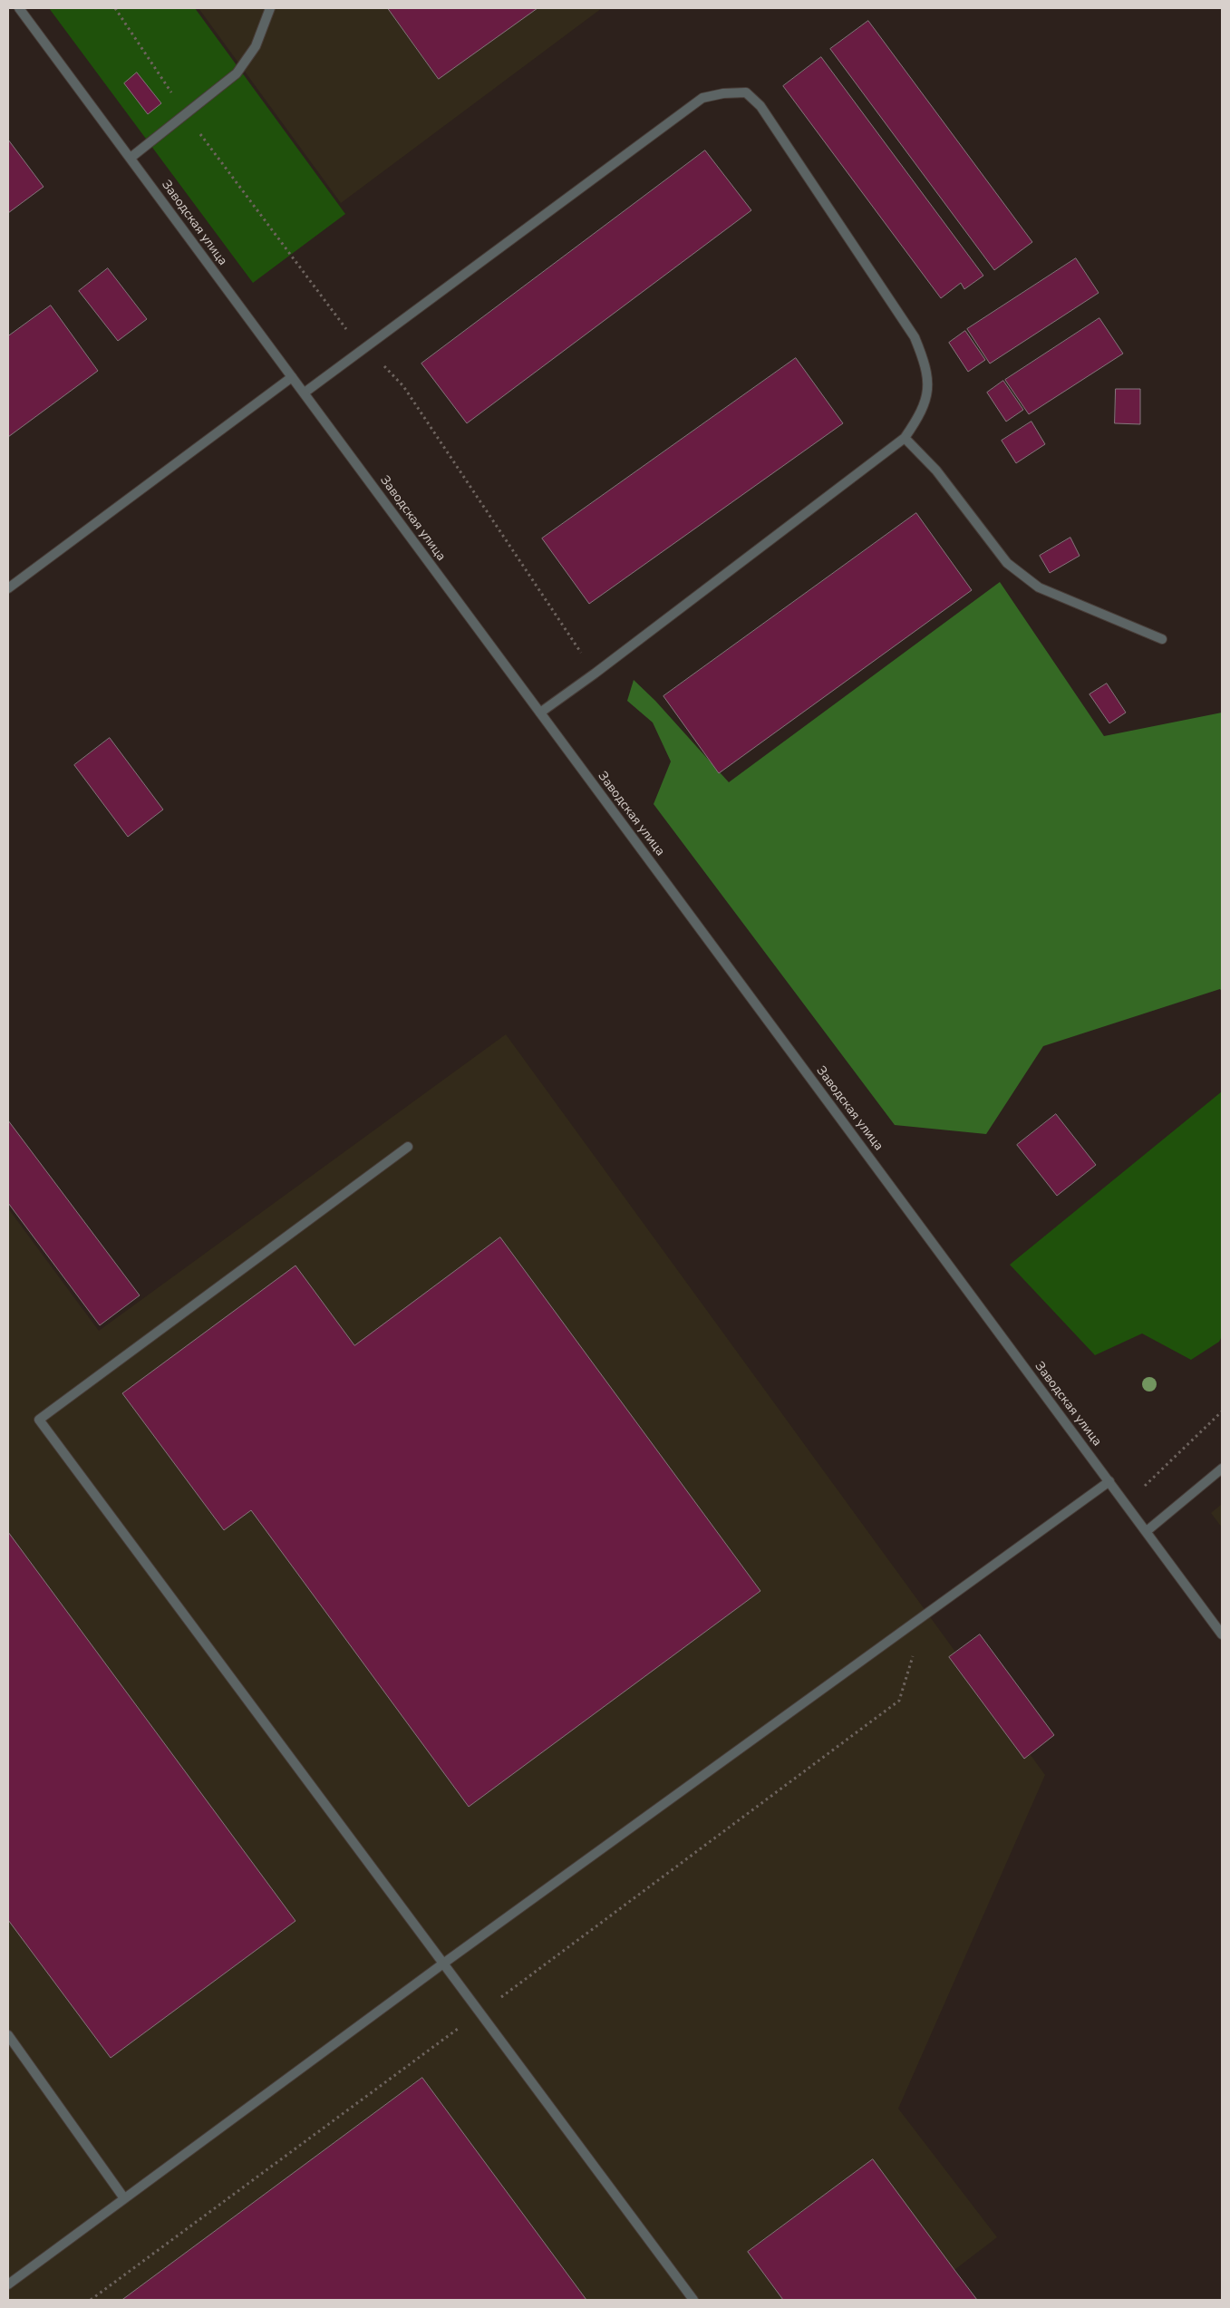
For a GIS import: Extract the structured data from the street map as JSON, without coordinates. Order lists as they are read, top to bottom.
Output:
{
  "streets": {
    "street": ["Заводская улица"]
  }
}
